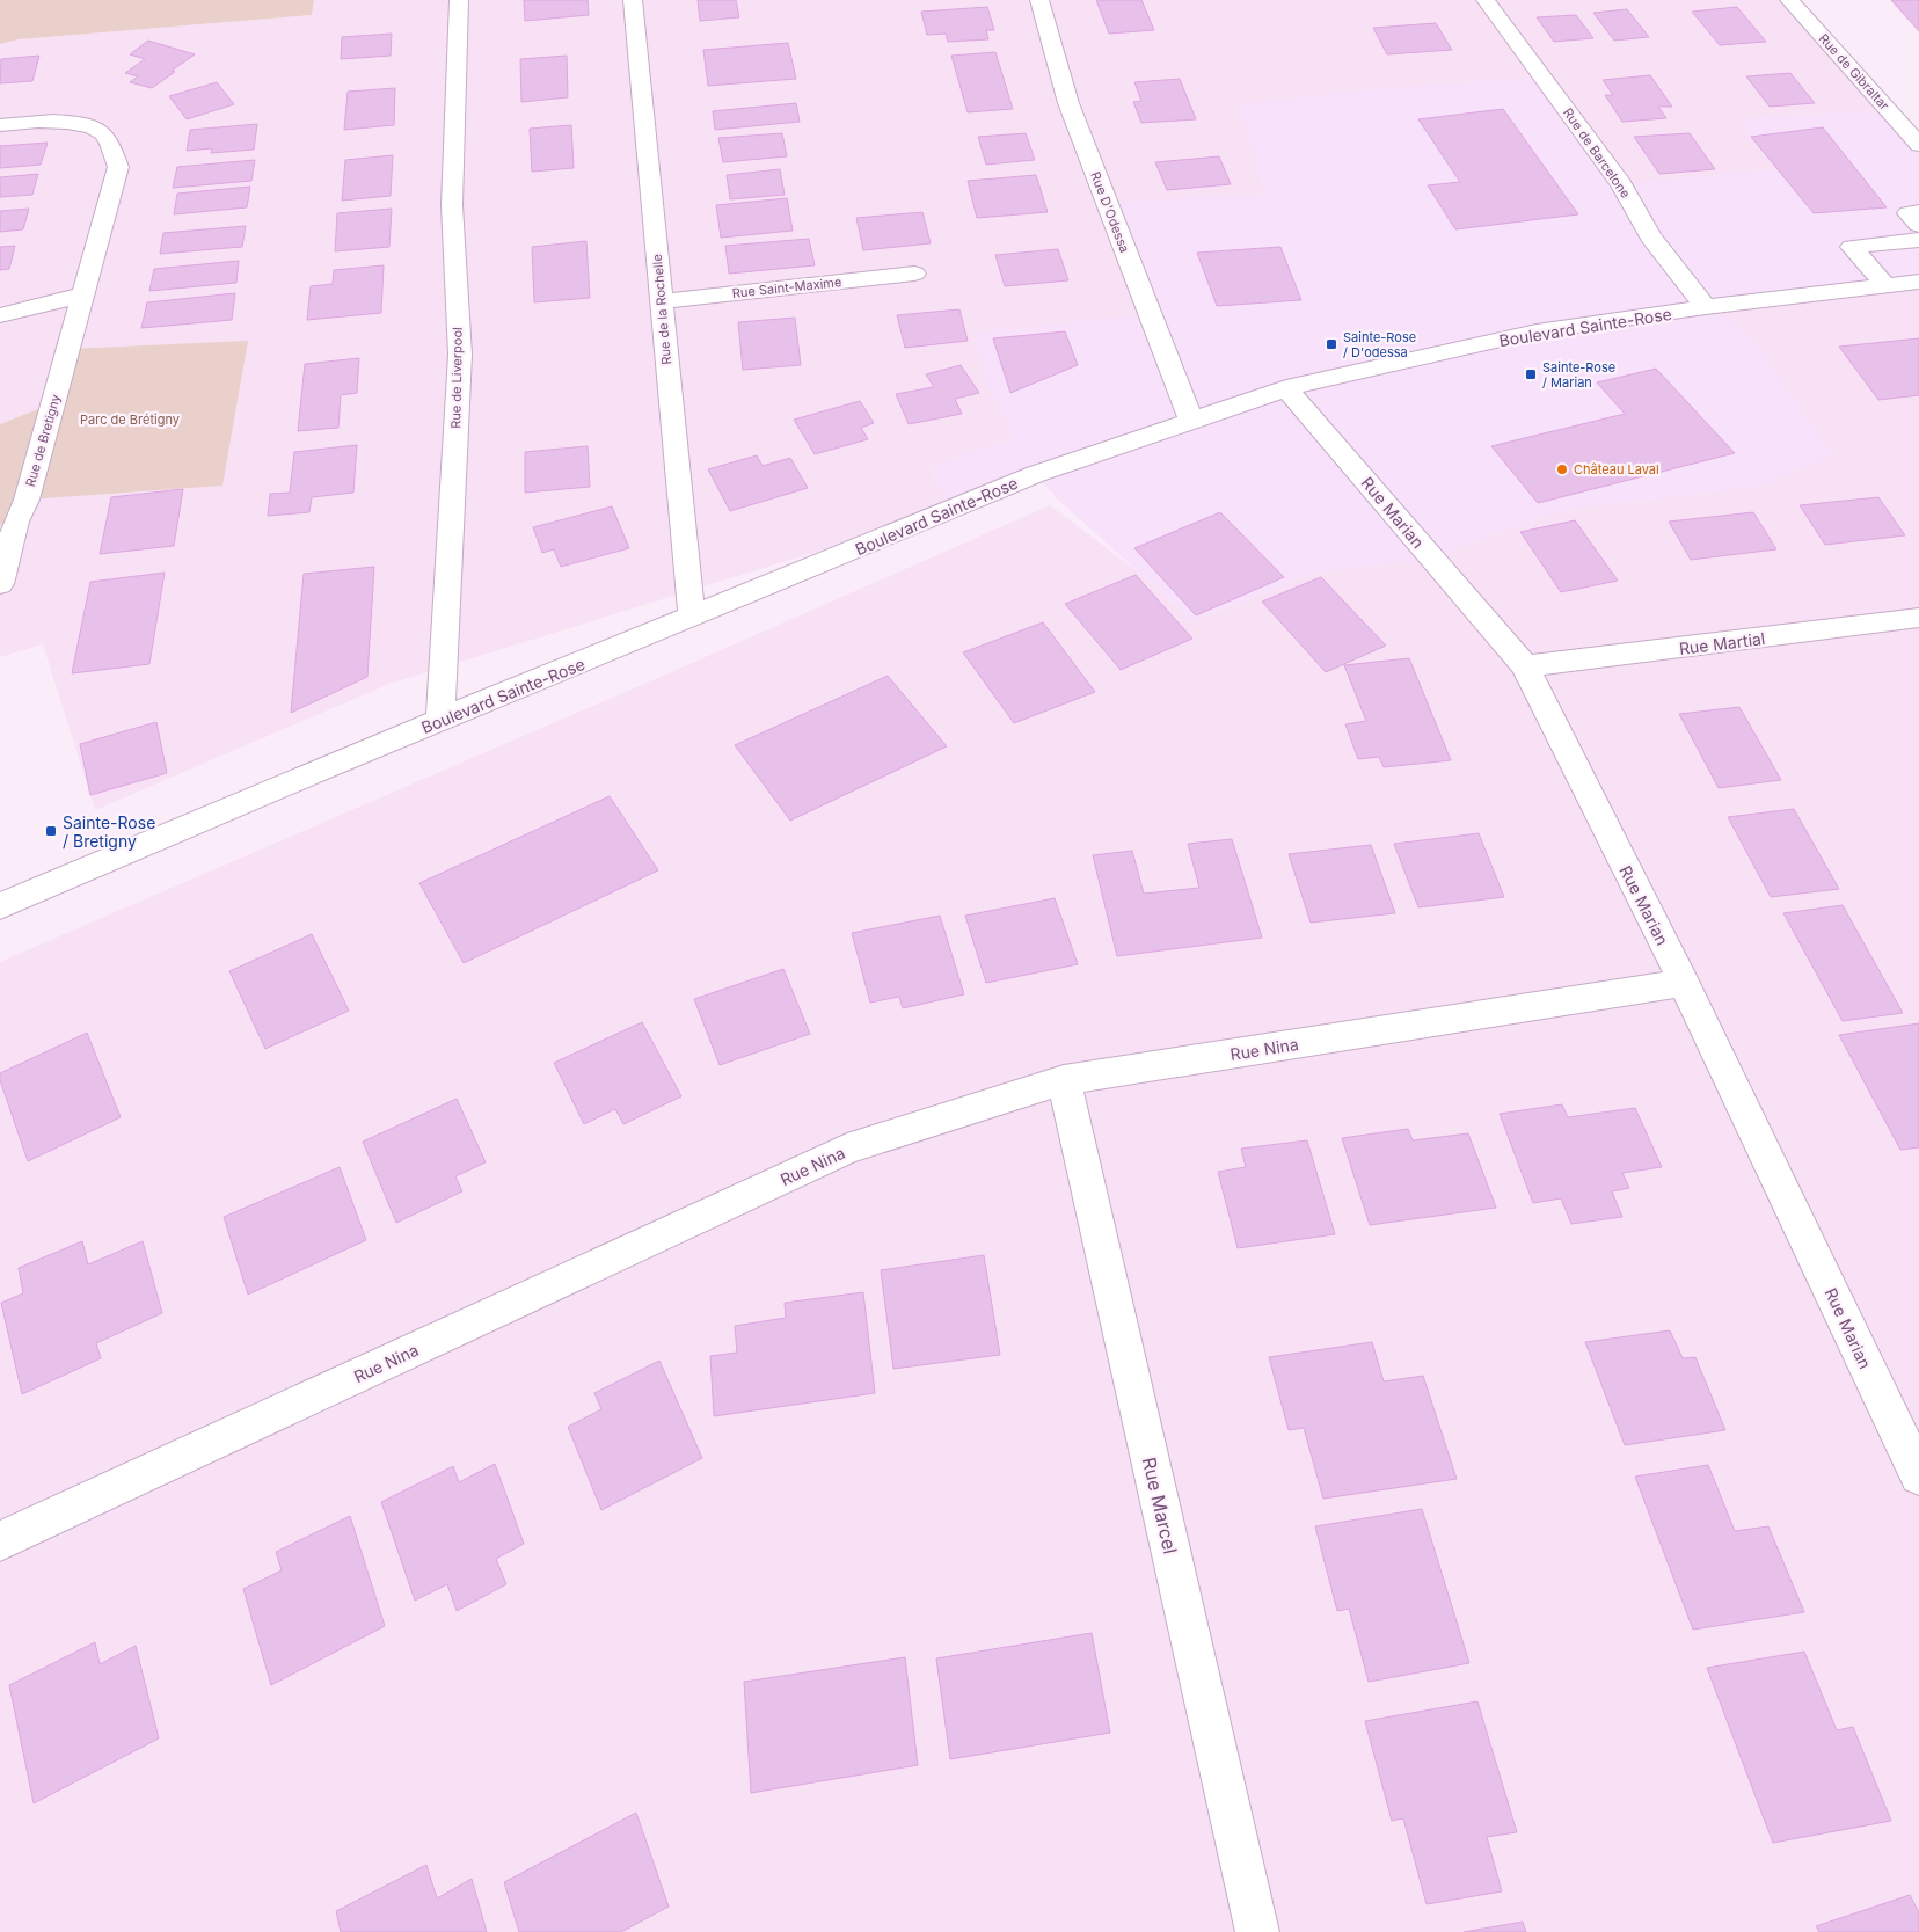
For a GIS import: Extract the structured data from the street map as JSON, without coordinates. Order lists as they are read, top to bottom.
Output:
{
  "streets": {
    "street": [
      "Rue de Gibraltar",
      "Rue de Barcelone",
      "Rue D'Odessa",
      "Rue Saint-Maxime",
      "Rue de la Rochelle",
      "Boulevard Sainte-Rose",
      "Rue de Liverpool",
      "Rue de Bretigny",
      "Rue Marian",
      "Rue Martial",
      "Rue Nina",
      "Rue Marcel"
    ]
  },
  "crossings": [
    ["Rue de Barcelone", "Boulevard Sainte-Rose"],
    ["Rue D'Odessa", "Boulevard Sainte-Rose"],
    ["Rue Saint-Maxime", "Rue de la Rochelle"],
    ["Rue de la Rochelle", "Boulevard Sainte-Rose"],
    ["Boulevard Sainte-Rose", "Rue de Liverpool"],
    ["Boulevard Sainte-Rose", "Rue Marian"],
    ["Rue Marian", "Rue Martial"],
    ["Rue Marian", "Rue Nina"],
    ["Rue Nina", "Rue Marcel"]
  ],
  "parks": ["Parc de Brétigny"],
  "places": {
    "transit": ["Sainte-Rose / D'odessa", "Sainte-Rose / Marian", "Sainte-Rose / Bretigny"],
    "other": ["Château Laval"]
  }
}
